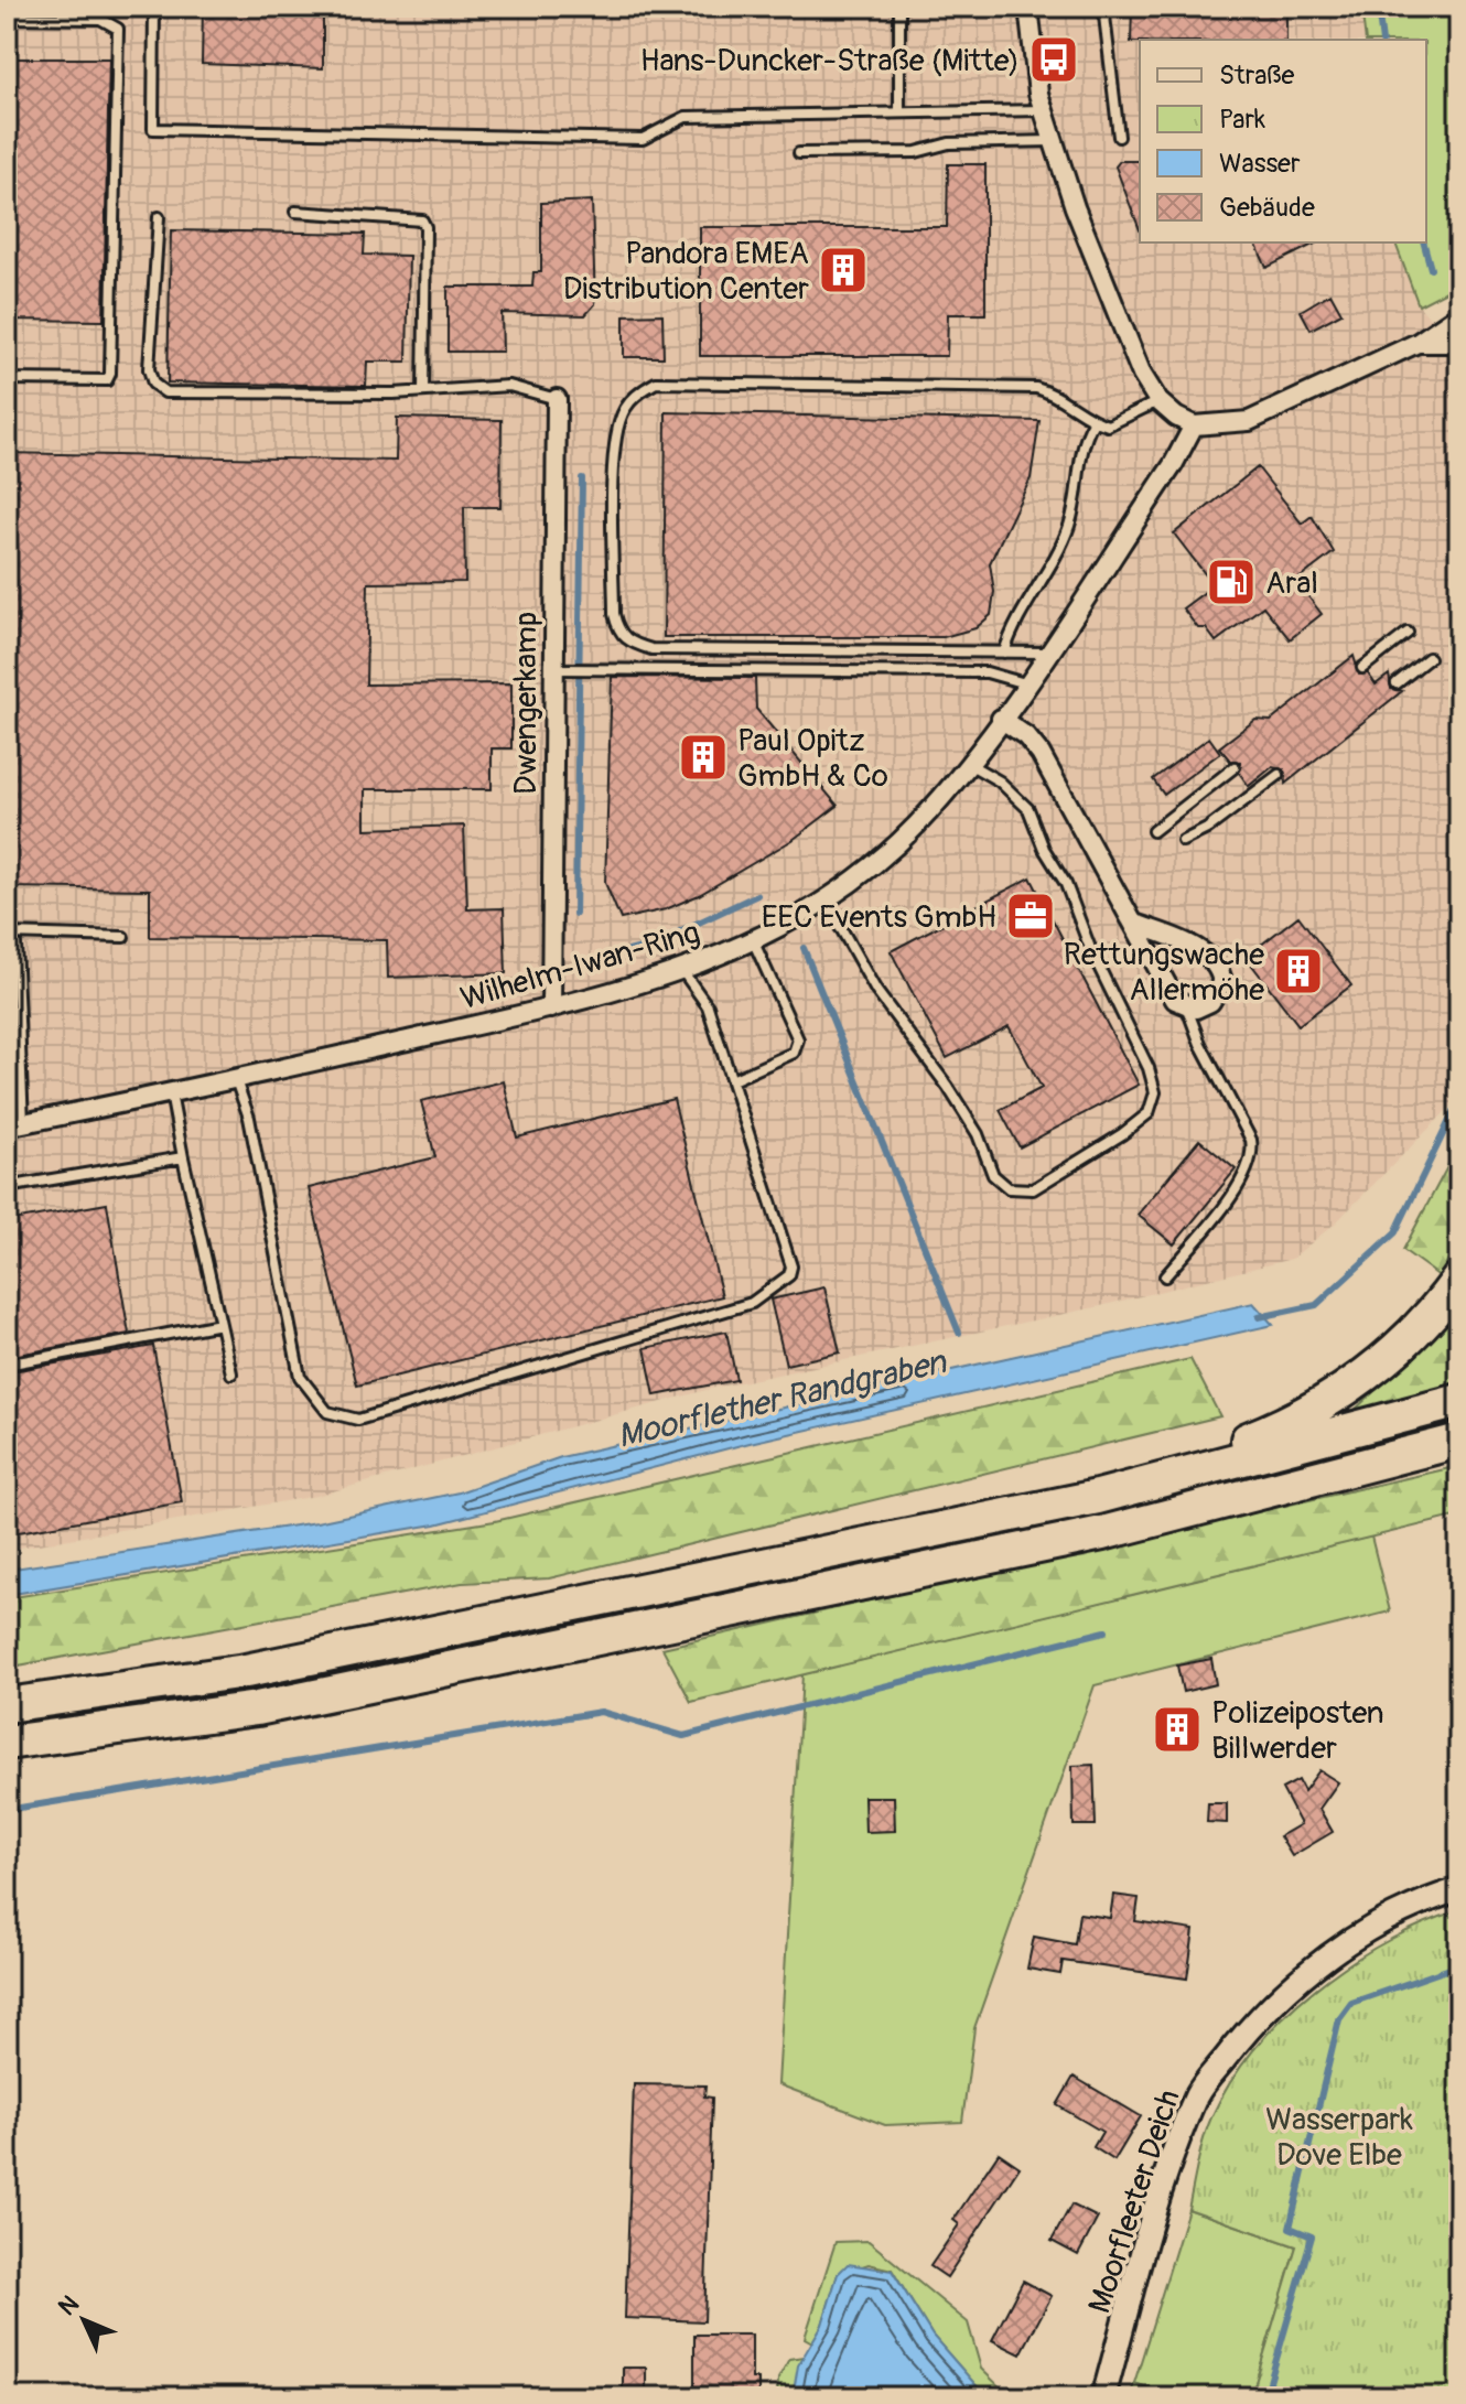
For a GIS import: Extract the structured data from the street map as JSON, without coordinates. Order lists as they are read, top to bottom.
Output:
{
  "streets": {
    "street": ["Dwengerkamp", "Wilhelm-Iwan-Ring", "Moorfleeter Deich"]
  },
  "crossings": [
    ["Dwengerkamp", "Wilhelm-Iwan-Ring"]
  ],
  "water": ["Moorflether Randgraben"],
  "parks": ["Wasserpark Dove Elbe"],
  "places": {
    "bus stop": ["Hans-Duncker-Straße (Mitte)"],
    "building": [
      "Pandora EMEA Distribution Center",
      "Paul Opitz GmbH & Co",
      "Rettungswache Allermöhe",
      "Polizeiposten Billwerder"
    ],
    "fuel station": ["Aral"],
    "office": ["EEC Events GmbH"]
  },
  "legend": [
    "Straße",
    "Park",
    "Wasser",
    "Gebäude"
  ],
  "north": "top left"
}
